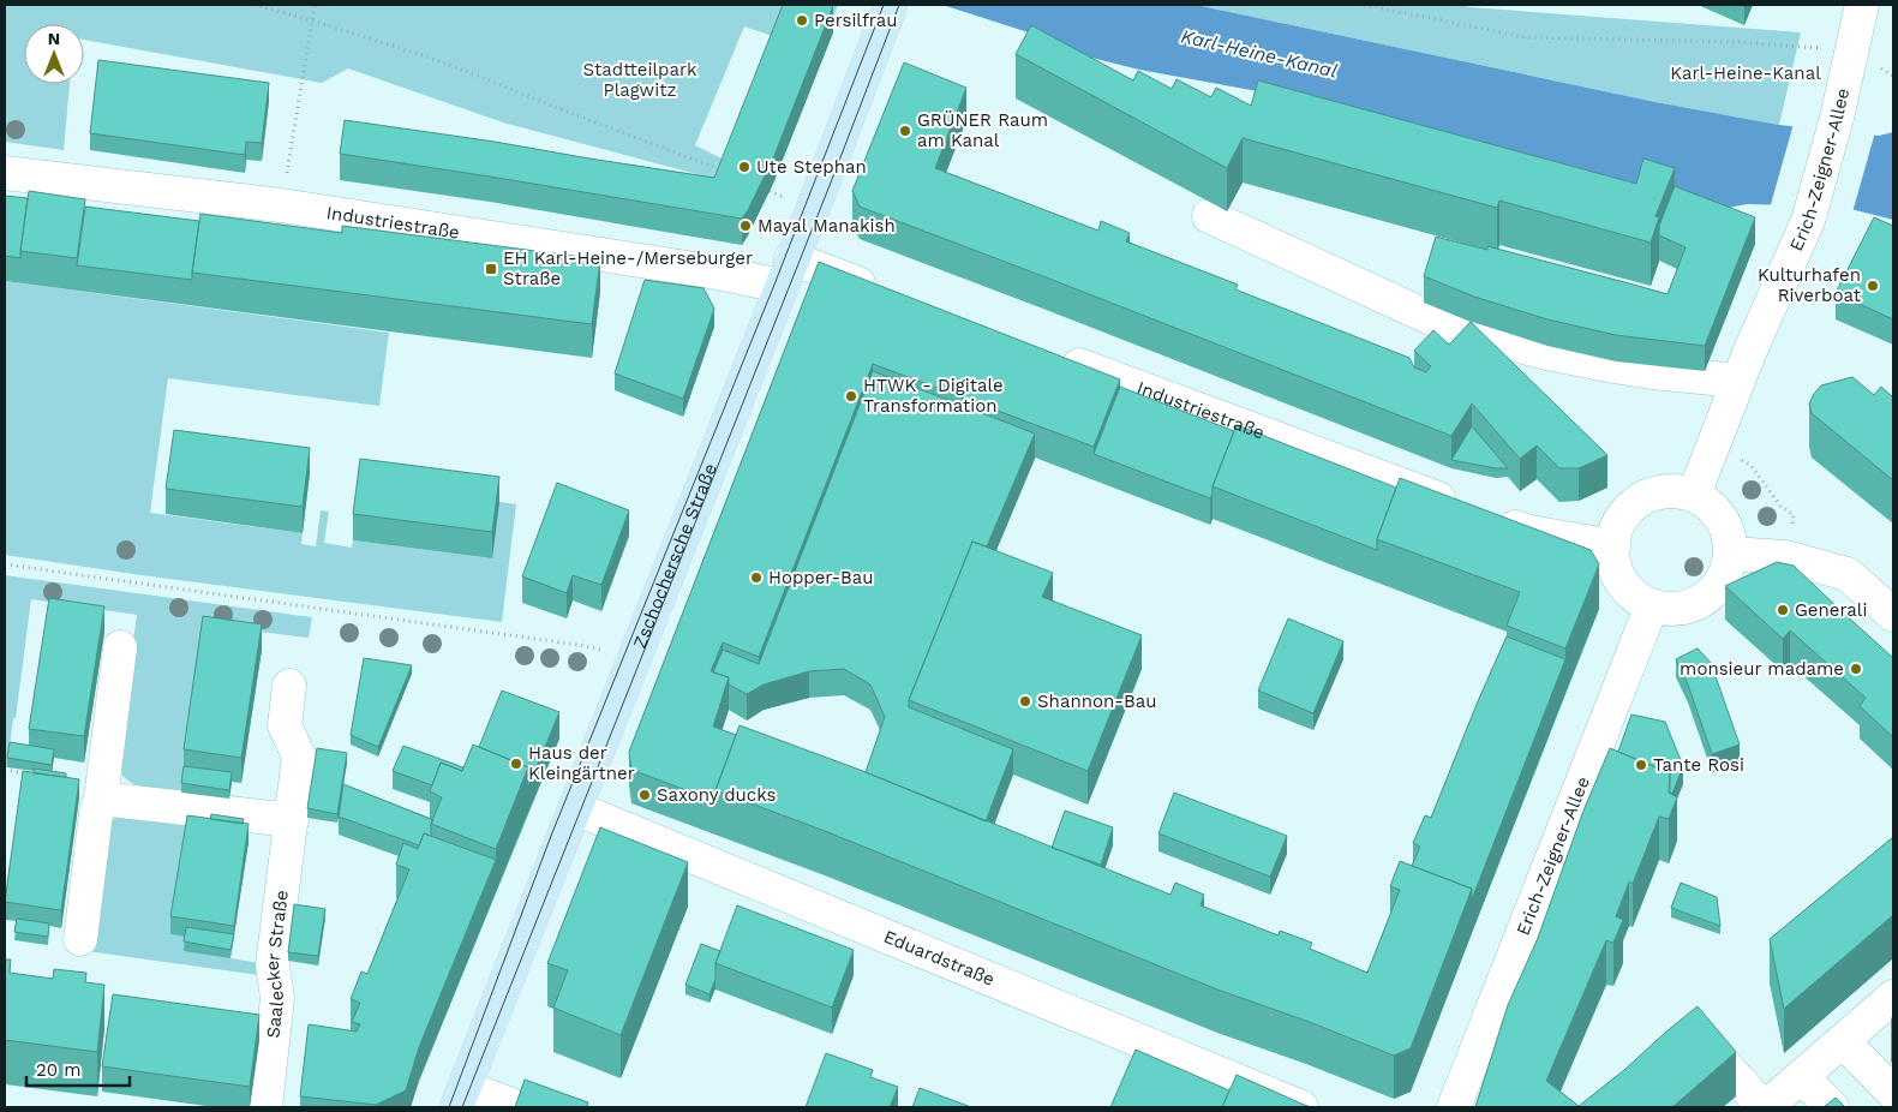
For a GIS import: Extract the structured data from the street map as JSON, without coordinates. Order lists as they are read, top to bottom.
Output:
{
  "streets": {
    "main road": ["Zschochersche Straße"],
    "street": [
      "Erich-Zeigner-Allee",
      "Industriestraße",
      "Eduardstraße",
      "Saalecker Straße"
    ]
  },
  "crossings": [
    ["Erich-Zeigner-Allee", "Industriestraße"],
    ["Industriestraße", "Zschochersche Straße"],
    ["Zschochersche Straße", "Eduardstraße"]
  ],
  "water": ["Karl-Heine-Kanal"],
  "parks": ["Stadtteilpark Plagwitz", "Karl-Heine-Kanal"],
  "places": {
    "other": [
      "Persilfrau",
      "GRÜNER Raum am Kanal",
      "Ute Stephan",
      "Mayal Manakish",
      "Kulturhafen Riverboat",
      "HTWK - Digitale Transformation",
      "Hopper-Bau",
      "Generali",
      "monsieur madame",
      "Shannon-Bau",
      "Haus der Kleingärtner",
      "Tante Rosi",
      "Saxony ducks"
    ],
    "transit": ["EH Karl-Heine-/Merseburger Straße"]
  },
  "scale_bar": "20 m",
  "north": "top"
}
